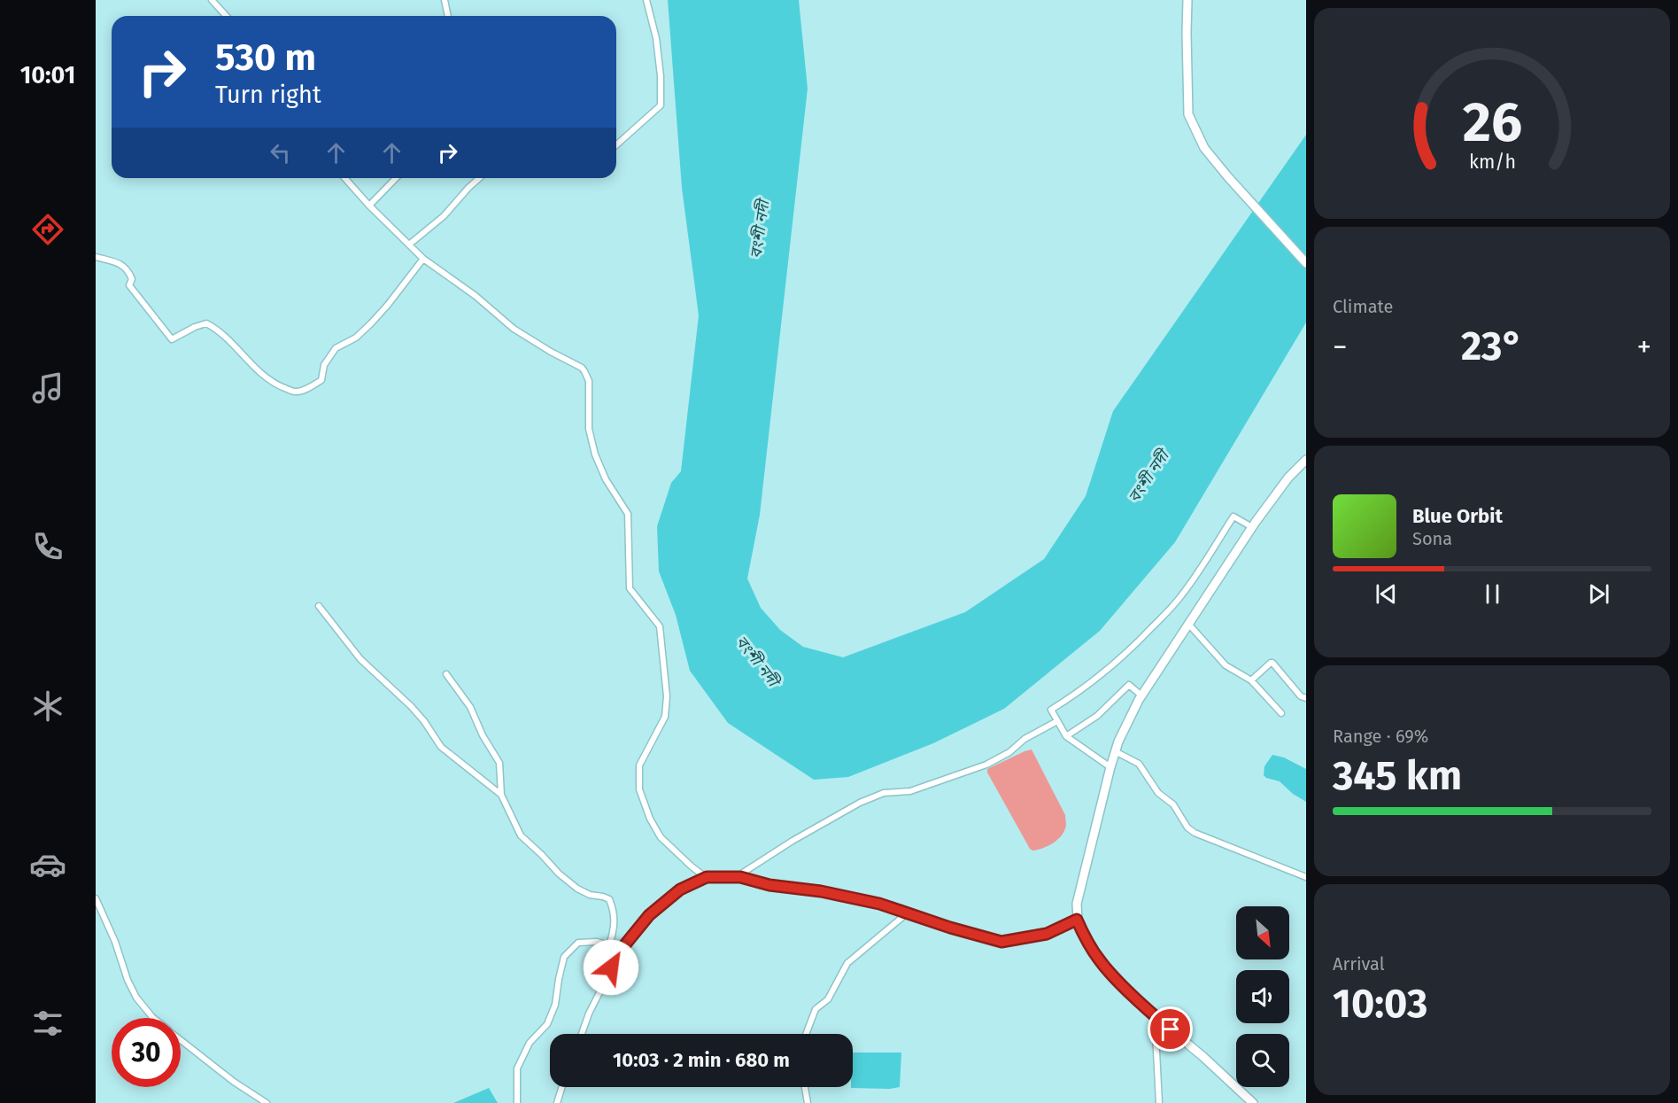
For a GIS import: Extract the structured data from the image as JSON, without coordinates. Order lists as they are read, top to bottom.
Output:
{
  "water": ["বংশী নদী"],
  "north": "bottom right",
  "page": {
    "tabs": "10:01",
    "turn": ["530 m", "Turn right"],
    "tile": [
      "Climate",
      ["Range · 69%", "345 km"],
      ["Arrival", "10:03"]
    ],
    "heat": ["−", "23°", "+"],
    "song": ["Blue Orbit", "Sona"],
    "limit": "30",
    "trip": "10:03 · 2 min · 680 m",
    "gauge": ["26", "km/h"]
  }
}
